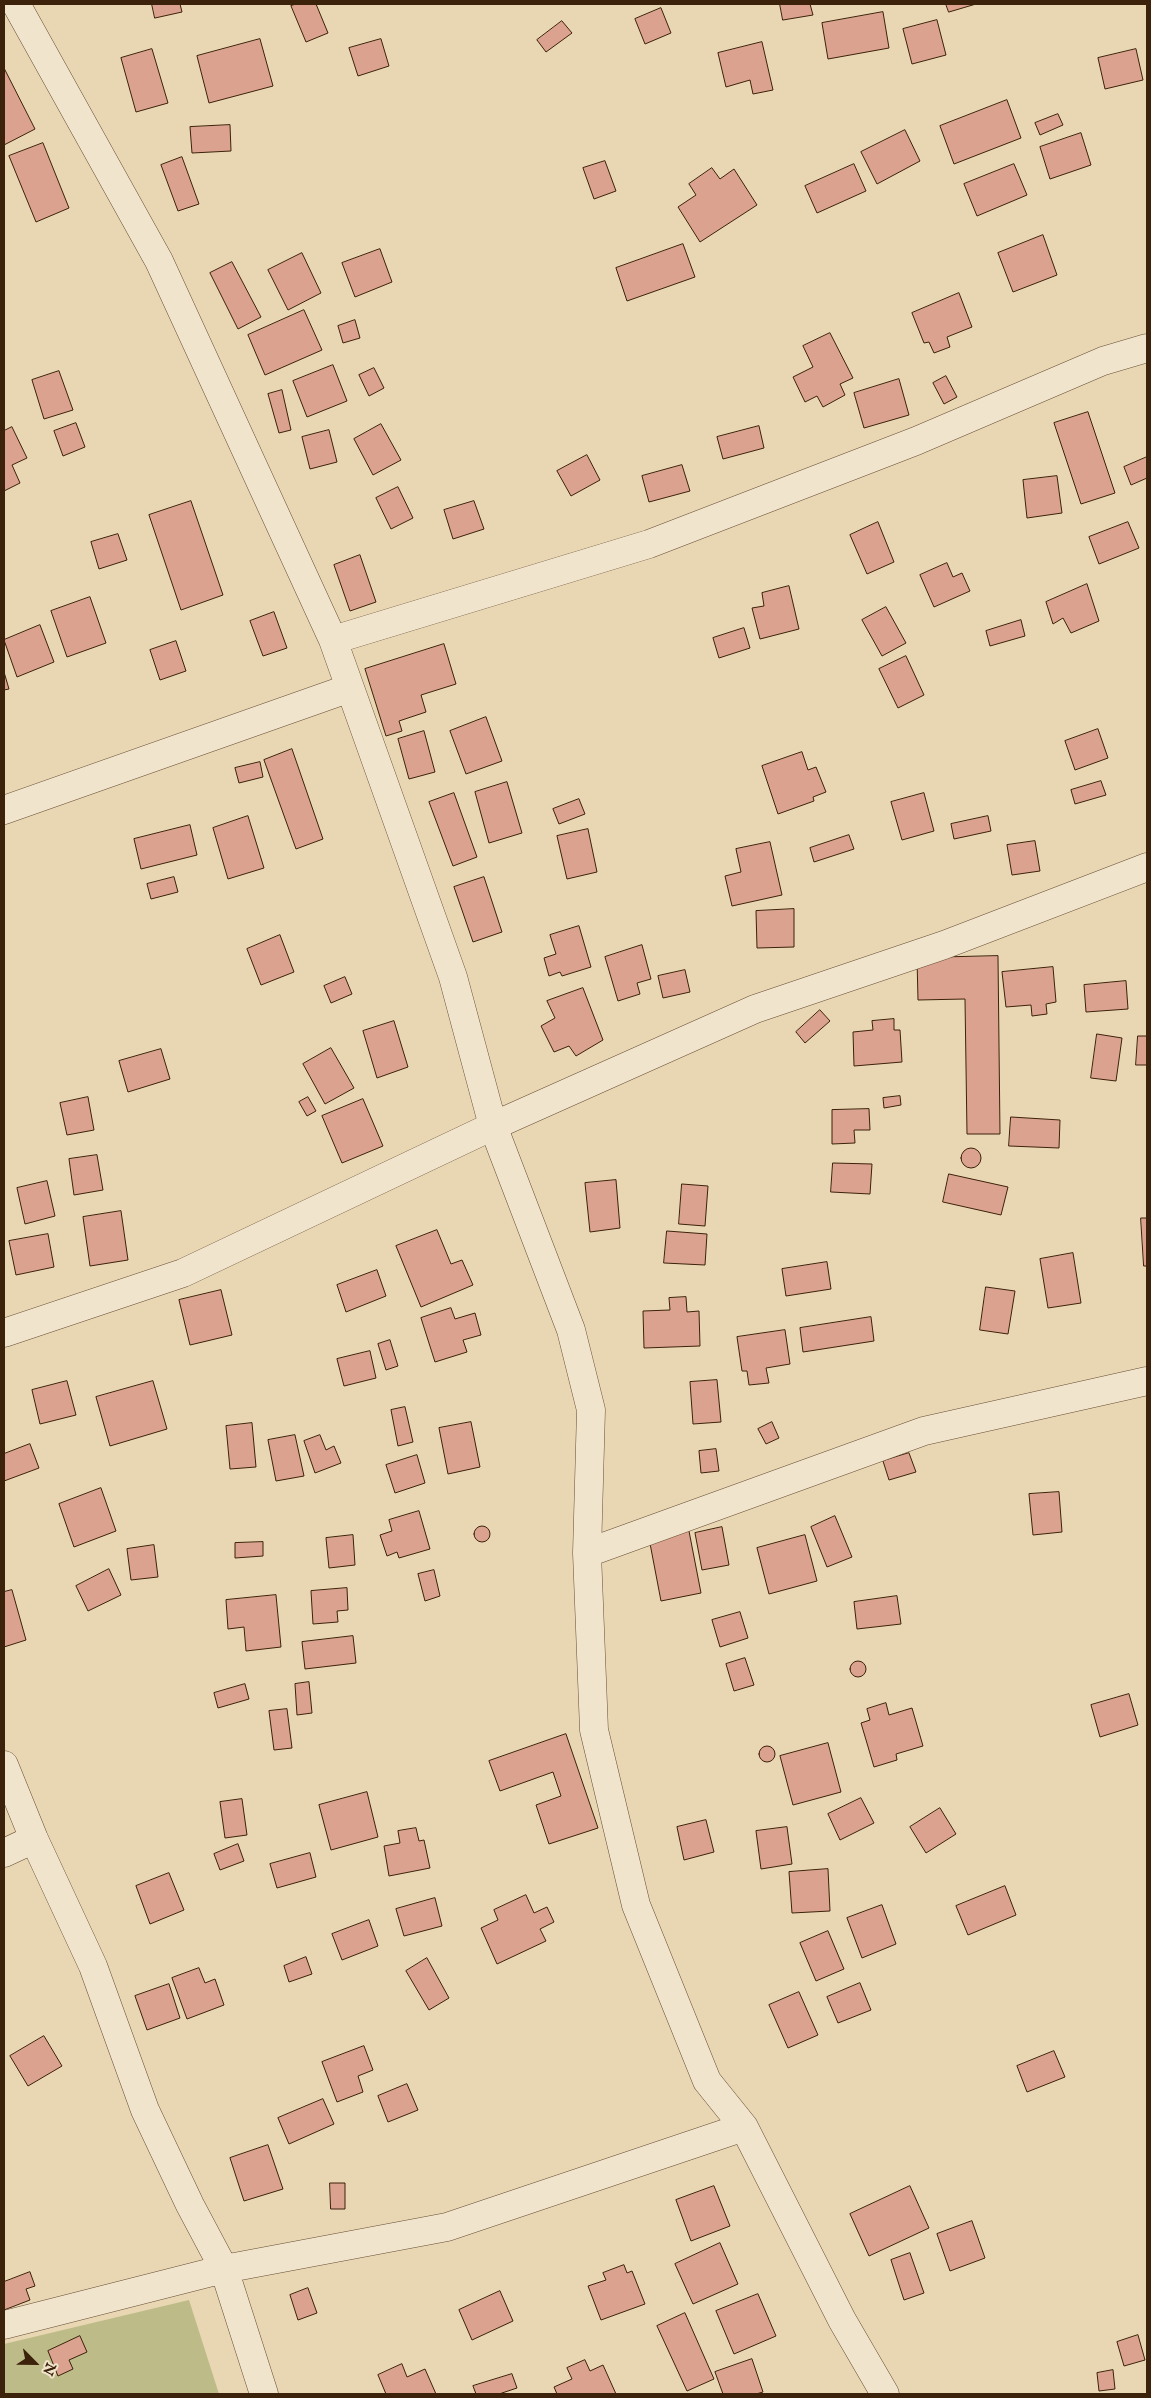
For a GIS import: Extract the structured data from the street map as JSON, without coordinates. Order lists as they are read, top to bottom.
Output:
{
  "north": "bottom right"
}
